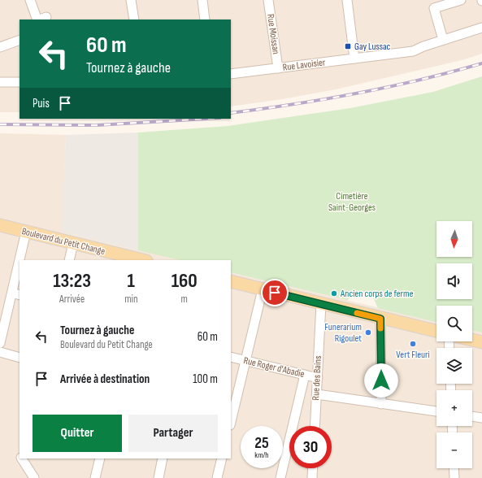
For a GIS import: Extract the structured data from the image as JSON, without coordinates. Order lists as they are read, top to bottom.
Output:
{
  "streets": {
    "main road": ["Boulevard du Petit Change"],
    "street": [
      "Rue Moissan",
      "Rue Lavoisier",
      "Rue Roger d'Abadie",
      "Rue des Bains"
    ]
  },
  "crossings": [
    ["Rue Moissan", "Rue Lavoisier"],
    ["Rue Roger d'Abadie", "Rue des Bains"]
  ],
  "parks": ["Cimetière Saint-Georges"],
  "places": {
    "transit": ["Gay Lussac"],
    "other": ["Ancien corps de ferme", "Funerarium Rigoulet", "Vert Fleuri"]
  },
  "north": "bottom",
  "page": {
    "turn": ["60 m", "Tournez à gauche"],
    "then": "Puis",
    "map_buttons": ["+", "−"],
    "eta": [
      "13:23",
      "Arrivée",
      "1",
      "min",
      "160",
      "m"
    ],
    "list": [
      {
        "name": "Tournez à gauche",
        "note": "Boulevard du Petit Change",
        "value": "60 m"
      },
      {
        "name": "Arrivée à destination",
        "value": "100 m"
      }
    ],
    "buttons": ["Quitter", "Partager"],
    "speed": "25 km/h",
    "limit": "30"
  }
}
